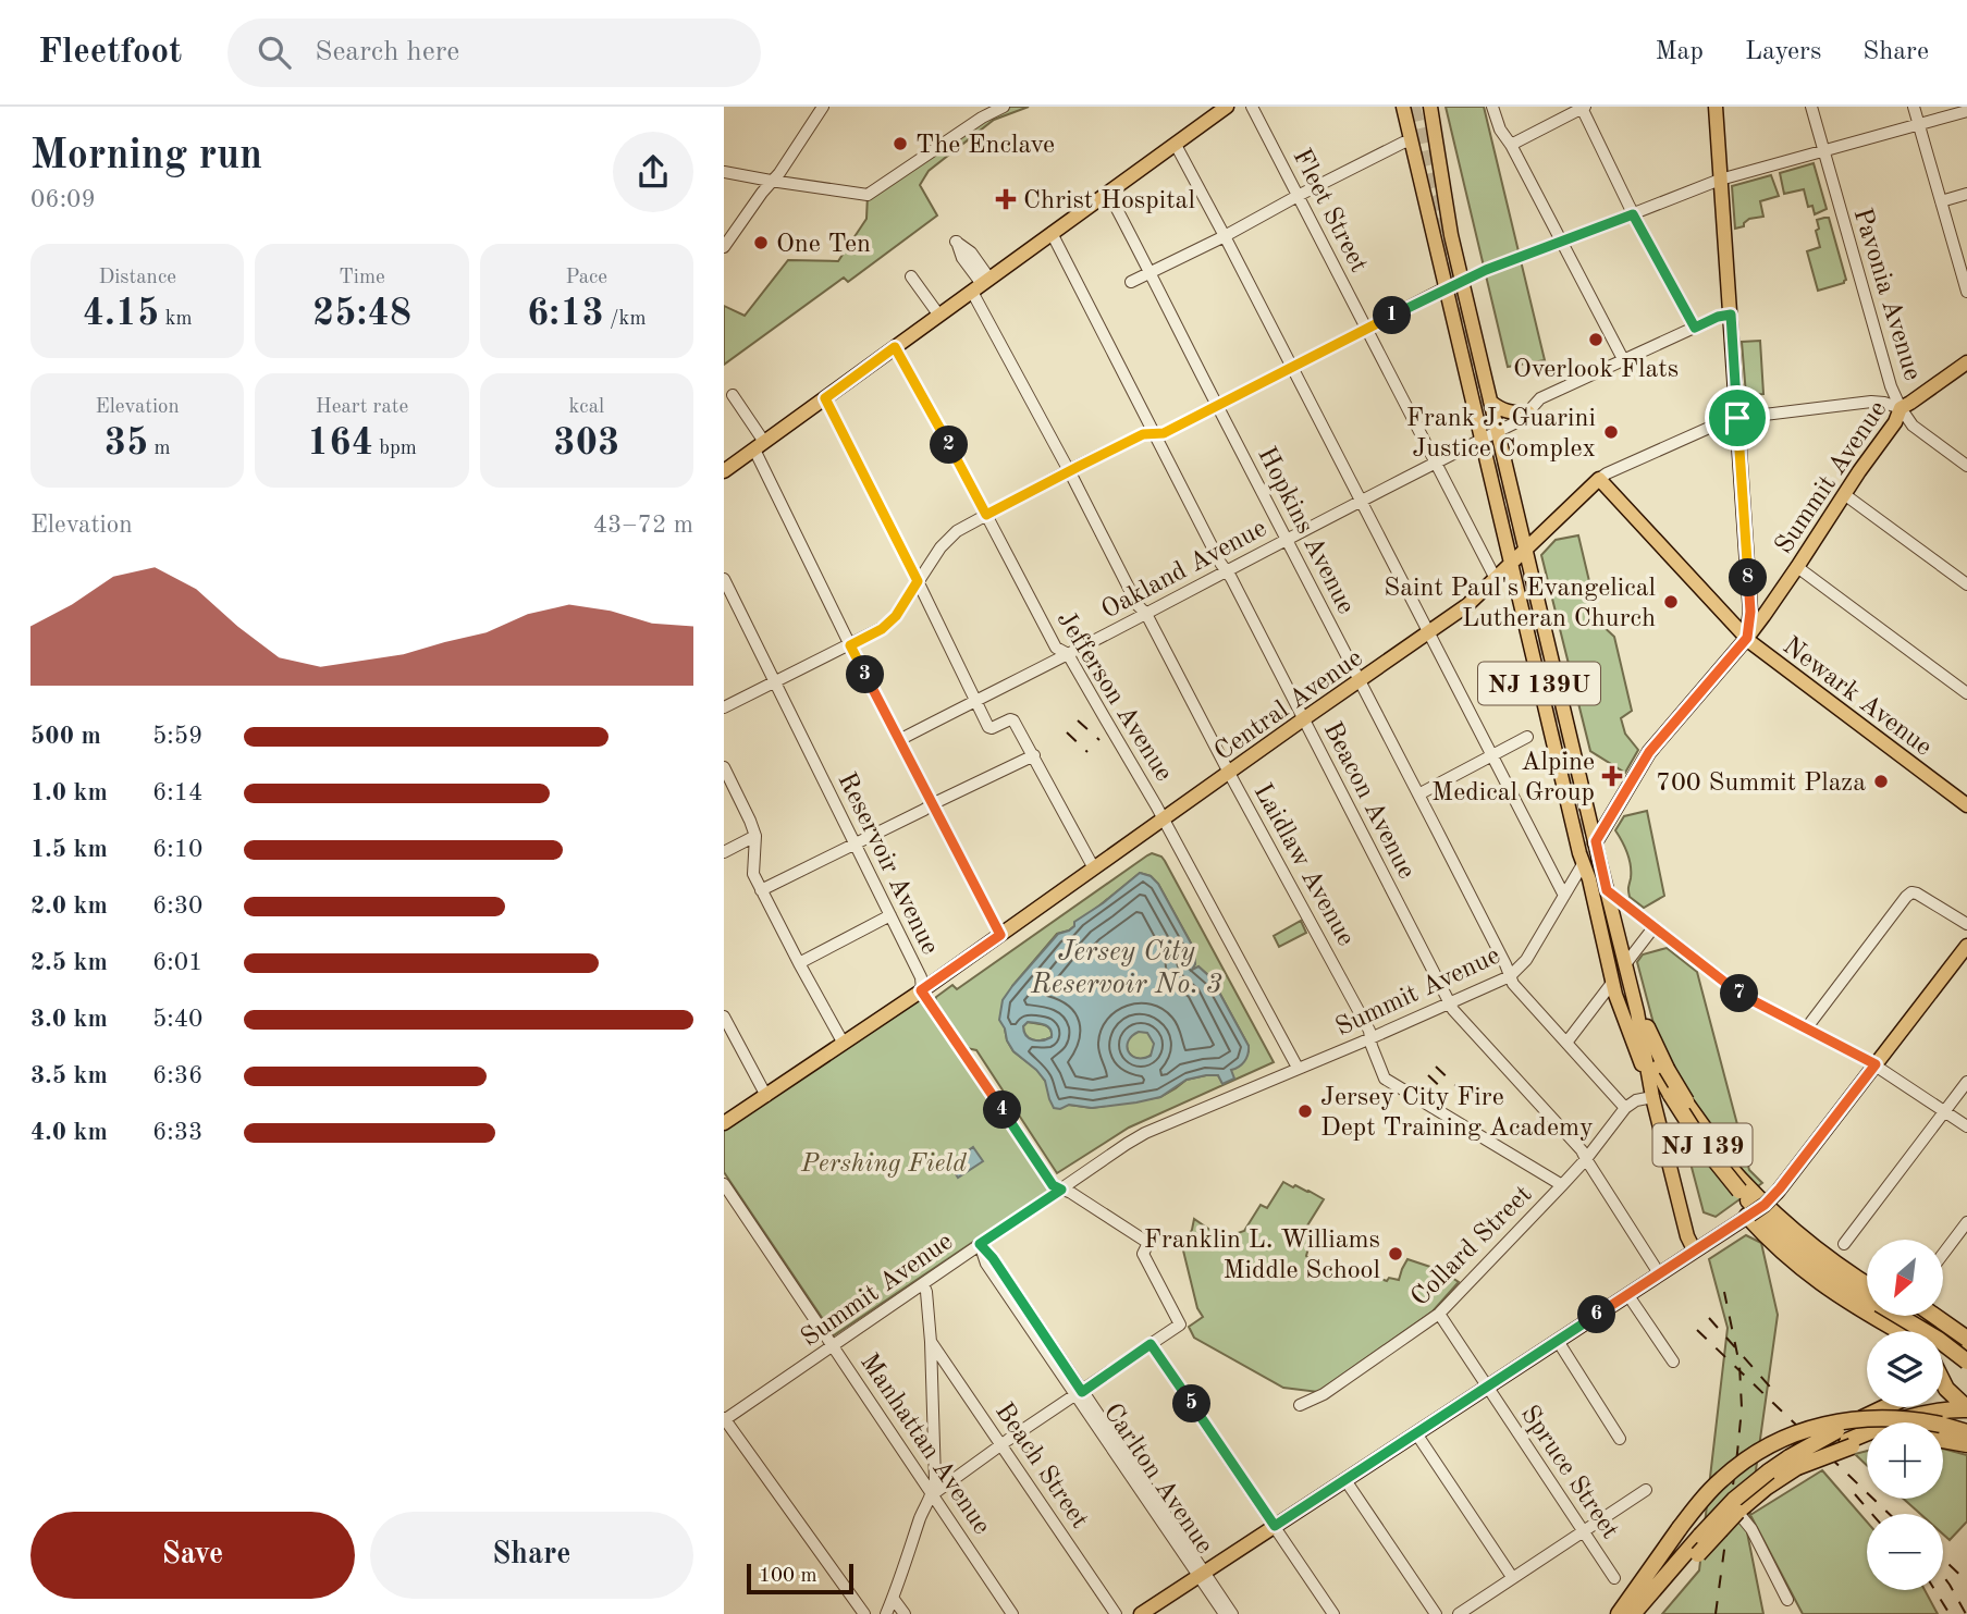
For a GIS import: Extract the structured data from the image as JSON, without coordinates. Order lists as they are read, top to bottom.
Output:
{
  "streets": {
    "highway": ["NJ 139"],
    "main road": [
      "Summit Avenue",
      "NJ 139U",
      "Newark Avenue",
      "Central Avenue"
    ],
    "street": [
      "Fleet Street",
      "Pavonia Avenue",
      "Hopkins Avenue",
      "Oakland Avenue",
      "Jefferson Avenue",
      "Beacon Avenue",
      "Reservoir Avenue",
      "Laidlaw Avenue",
      "Collard Street",
      "Manhattan Avenue",
      "Beach Street",
      "Spruce Street",
      "Carlton Avenue"
    ]
  },
  "crossings": [
    ["Fleet Street", "Oakland Avenue"],
    ["Fleet Street", "Central Avenue"],
    ["Pavonia Avenue", "Summit Avenue"],
    ["Pavonia Avenue", "Central Avenue"],
    ["Summit Avenue", "Hopkins Avenue"],
    ["Summit Avenue", "NJ 139U"],
    ["Summit Avenue", "Jefferson Avenue"],
    ["Summit Avenue", "Newark Avenue"],
    ["Summit Avenue", "Central Avenue"],
    ["Summit Avenue", "Beacon Avenue"],
    ["Summit Avenue", "Reservoir Avenue"],
    ["Summit Avenue", "Laidlaw Avenue"],
    ["Summit Avenue", "Manhattan Avenue"],
    ["Summit Avenue", "Carlton Avenue"],
    ["Hopkins Avenue", "Oakland Avenue"],
    ["Hopkins Avenue", "Central Avenue"],
    ["Hopkins Avenue", "Collard Street"],
    ["Oakland Avenue", "NJ 139U"],
    ["Oakland Avenue", "Jefferson Avenue"],
    ["Oakland Avenue", "Newark Avenue"],
    ["Oakland Avenue", "Beacon Avenue"],
    ["Oakland Avenue", "Laidlaw Avenue"],
    ["NJ 139U", "Central Avenue"],
    ["Jefferson Avenue", "Central Avenue"],
    ["Newark Avenue", "Central Avenue"],
    ["Central Avenue", "Beacon Avenue"],
    ["Central Avenue", "Reservoir Avenue"],
    ["Central Avenue", "Laidlaw Avenue"],
    ["Beacon Avenue", "Collard Street"],
    ["Laidlaw Avenue", "Collard Street"],
    ["Collard Street", "Spruce Street"]
  ],
  "water": ["Jersey City Reservoir No. 3"],
  "parks": ["Pershing Field"],
  "places": {
    "other": [
      "The Enclave",
      "One Ten",
      "Overlook Flats",
      "Frank J. Guarini Justice Complex",
      "Saint Paul's Evangelical Lutheran Church",
      "700 Summit Plaza",
      "Jersey City Fire Dept Training Academy",
      "Franklin L. Williams Middle School"
    ],
    "health": ["Christ Hospital", "Alpine Medical Group"]
  },
  "scale_bar": "100 m",
  "north": "bottom left",
  "page": {
    "header": "Fleetfoot",
    "search": "Search here",
    "nav": ["Map", "Layers", "Share"],
    "heading": ["Morning run", "06:09"],
    "stats": [
      ["Distance", "4.15 km"],
      ["Time", "25:48"],
      ["Pace", "6:13 /km"],
      ["Elevation", "35 m"],
      ["Heart rate", "164 bpm"],
      ["kcal", "303"]
    ],
    "pins": [
      "1",
      "2",
      "8",
      "3",
      "7",
      "4",
      "6",
      "5"
    ],
    "chart": ["Elevation", "43–72 m"],
    "list": [
      {
        "name": "500 m",
        "note": "5:59"
      },
      {
        "name": "1.0 km",
        "note": "6:14"
      },
      {
        "name": "1.5 km",
        "note": "6:10"
      },
      {
        "name": "2.0 km",
        "note": "6:30"
      },
      {
        "name": "2.5 km",
        "note": "6:01"
      },
      {
        "name": "3.0 km",
        "note": "5:40"
      },
      {
        "name": "3.5 km",
        "note": "6:36"
      },
      {
        "name": "4.0 km",
        "note": "6:33"
      }
    ],
    "map_buttons": ["+", "−"],
    "buttons": ["Save", "Share"],
    "scale": "100 m"
  }
}
